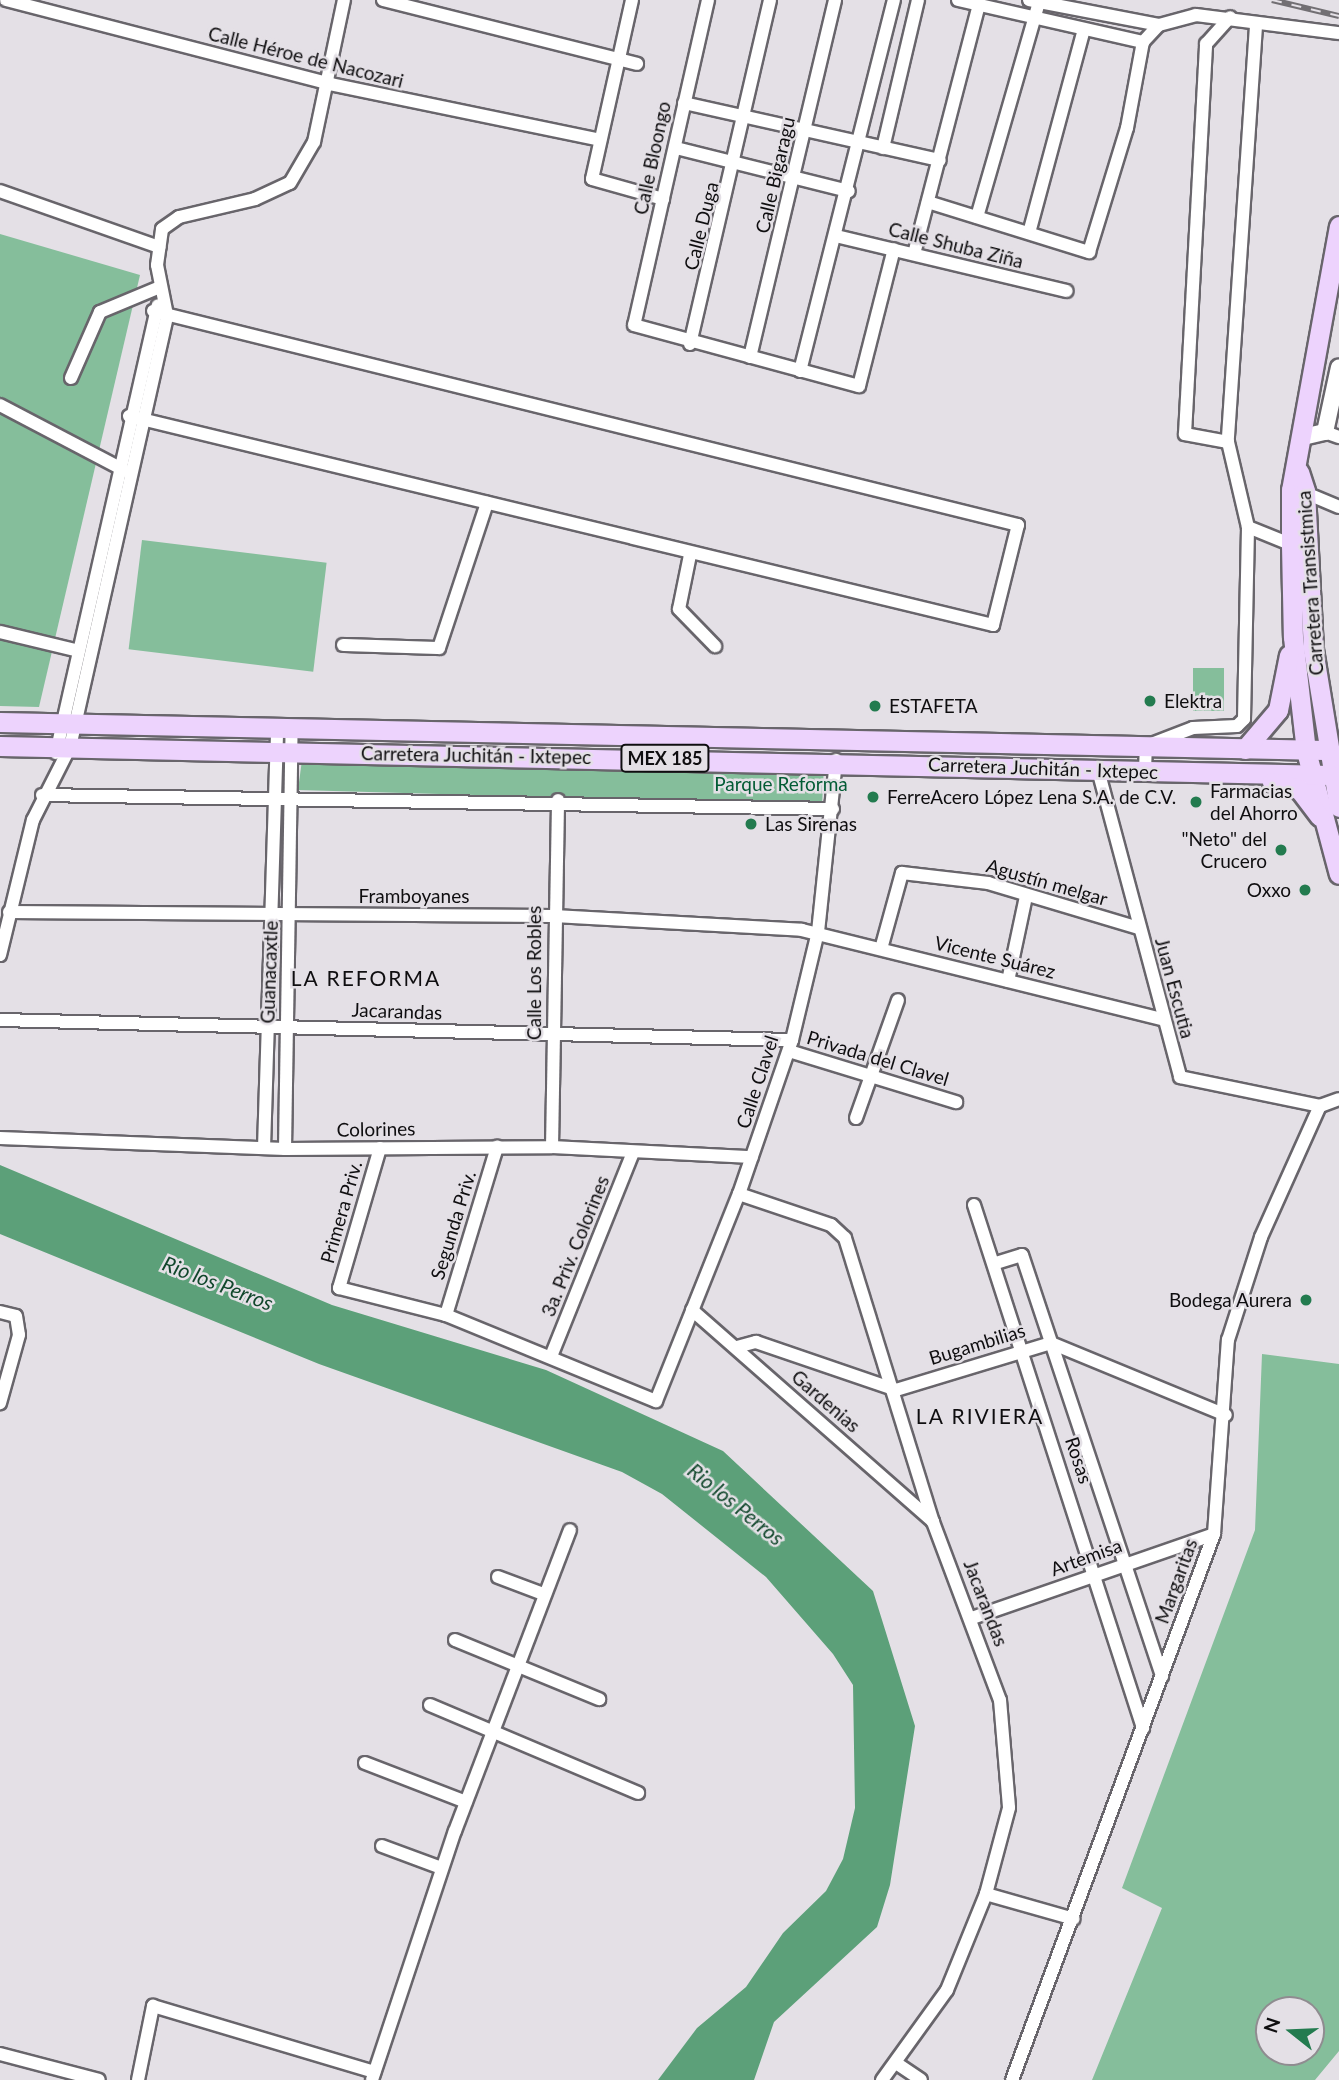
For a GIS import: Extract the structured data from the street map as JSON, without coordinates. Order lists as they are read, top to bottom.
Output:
{
  "streets": {
    "main road": ["Carretera Transistmica", "Carretera Juchitán - Ixtepec", "MEX 185"],
    "street": [
      "Calle Héroe de Nacozari",
      "Calle Bloongo",
      "Calle Bigaragu",
      "Calle Duga",
      "Calle Shuba Ziña",
      "Agustín melgar",
      "Framboyanes",
      "Vicente Suárez",
      "Guanacaxtle",
      "Calle Los Robles",
      "Juan Escutia",
      "Jacarandas",
      "Privada del Clavel",
      "Calle Clavel",
      "Colorines",
      "Primera Priv.",
      "Segunda Priv.",
      "3a. Priv. Colorines",
      "Bugambilias",
      "Gardenias",
      "Rosas",
      "Artemisa",
      "Margaritas"
    ]
  },
  "crossings": [
    ["Calle Bloongo", "Calle Duga"],
    ["Carretera Transistmica", "Carretera Juchitán - Ixtepec"],
    ["Carretera Juchitán - Ixtepec", "Guanacaxtle"],
    ["Carretera Juchitán - Ixtepec", "Juan Escutia"],
    ["Carretera Juchitán - Ixtepec", "Calle Clavel"],
    ["Agustín melgar", "Vicente Suárez"],
    ["Agustín melgar", "Juan Escutia"],
    ["Framboyanes", "Vicente Suárez"],
    ["Framboyanes", "Guanacaxtle"],
    ["Framboyanes", "Calle Los Robles"],
    ["Framboyanes", "Calle Clavel"],
    ["Vicente Suárez", "Juan Escutia"],
    ["Vicente Suárez", "Calle Clavel"],
    ["Guanacaxtle", "Jacarandas"],
    ["Guanacaxtle", "Colorines"],
    ["Calle Los Robles", "Jacarandas"],
    ["Calle Los Robles", "Colorines"],
    ["Juan Escutia", "Margaritas"],
    ["Jacarandas", "Privada del Clavel"],
    ["Jacarandas", "Calle Clavel"],
    ["Jacarandas", "Bugambilias"],
    ["Jacarandas", "Gardenias"],
    ["Jacarandas", "Artemisa"],
    ["Privada del Clavel", "Calle Clavel"],
    ["Calle Clavel", "Colorines"],
    ["Calle Clavel", "3a. Priv. Colorines"],
    ["Calle Clavel", "Gardenias"],
    ["Colorines", "Primera Priv."],
    ["Colorines", "Segunda Priv."],
    ["Colorines", "3a. Priv. Colorines"],
    ["Primera Priv.", "Segunda Priv."],
    ["Bugambilias", "Rosas"],
    ["Bugambilias", "Margaritas"],
    ["Rosas", "Artemisa"],
    ["Rosas", "Margaritas"],
    ["Artemisa", "Margaritas"]
  ],
  "districts": ["LA REFORMA", "LA RIVIERA"],
  "water": ["Rio los Perros"],
  "parks": ["Parque Reforma"],
  "places": [
    "Elektra",
    "ESTAFETA",
    "FerreAcero López Lena S.A. de C.V.",
    "Farmacias del Ahorro",
    "Las Sirenas",
    "\"Neto\" del Crucero",
    "Oxxo",
    "Bodega Aurera"
  ],
  "north": "left"
}
